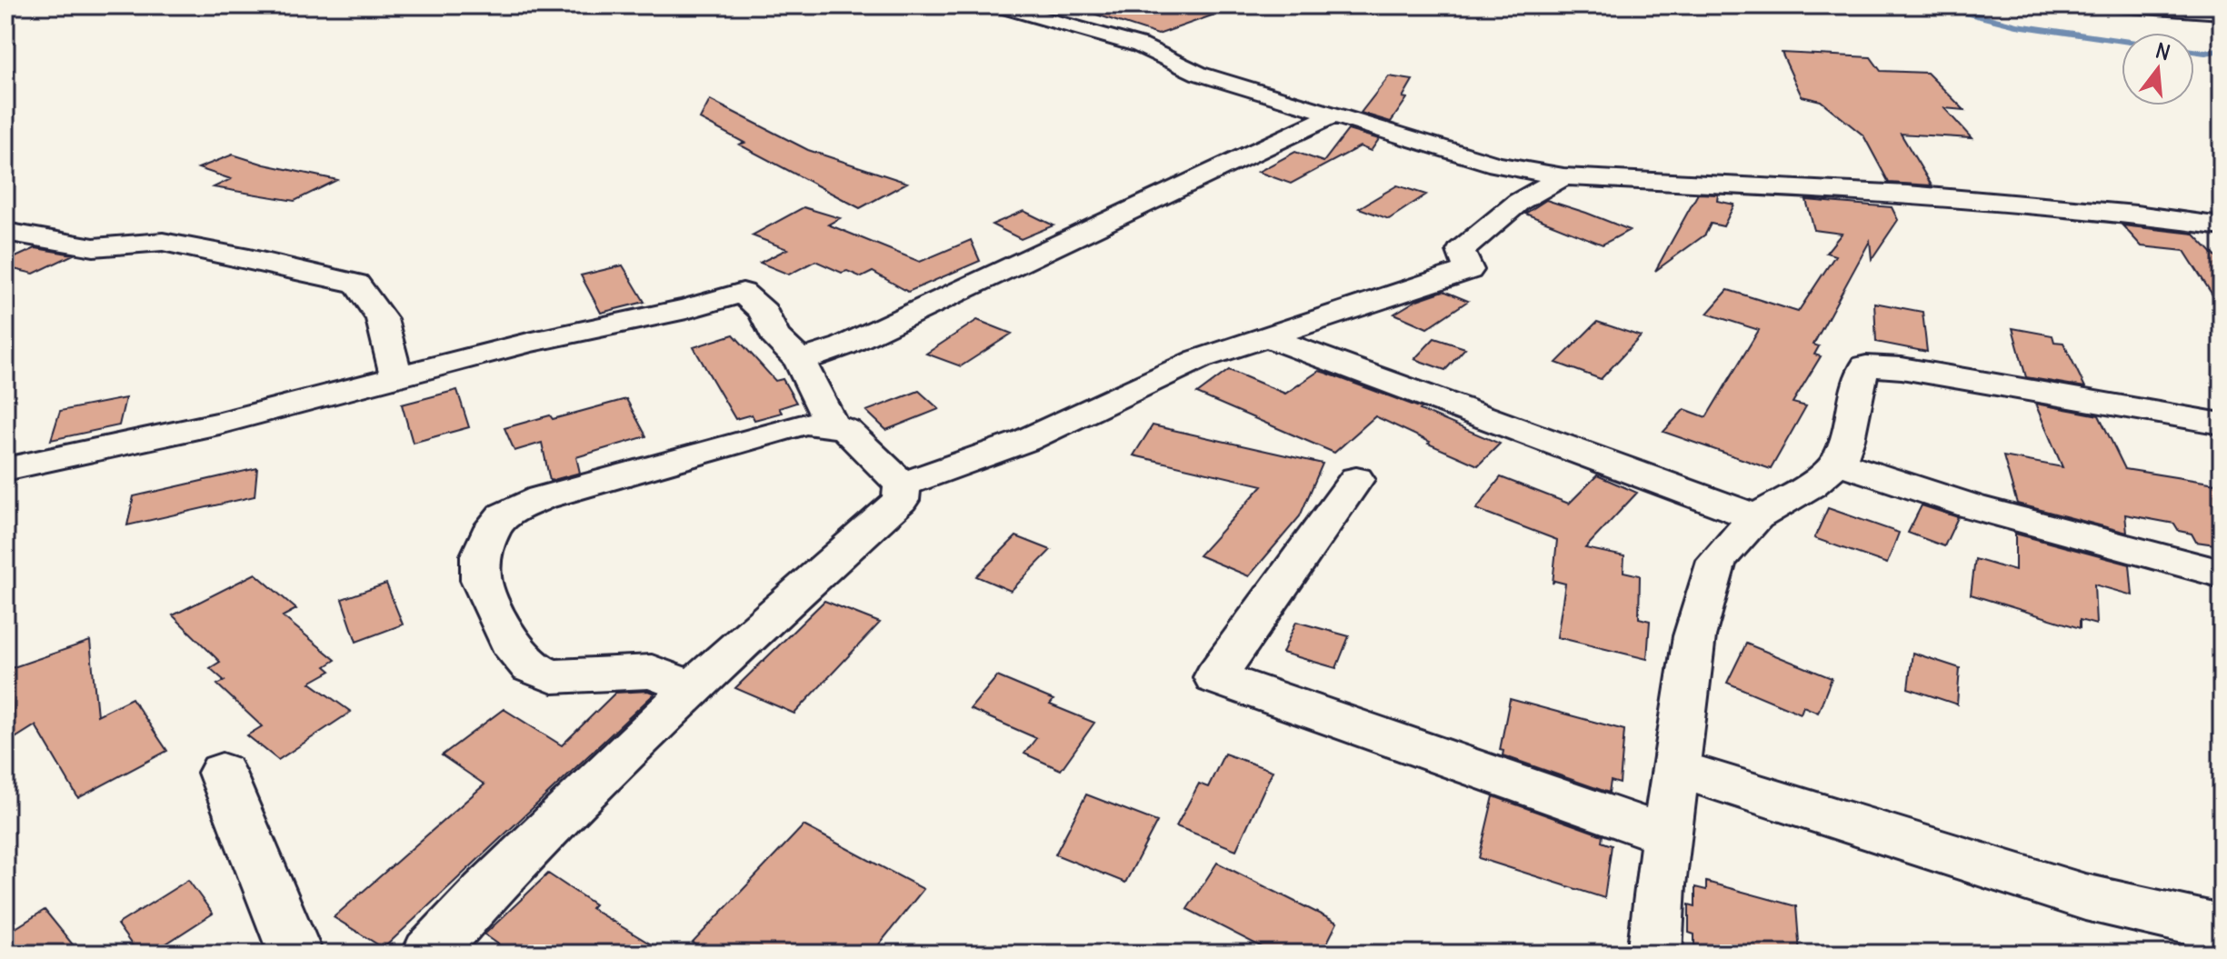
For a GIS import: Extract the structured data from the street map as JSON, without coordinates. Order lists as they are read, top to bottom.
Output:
{
  "north": "top"
}
